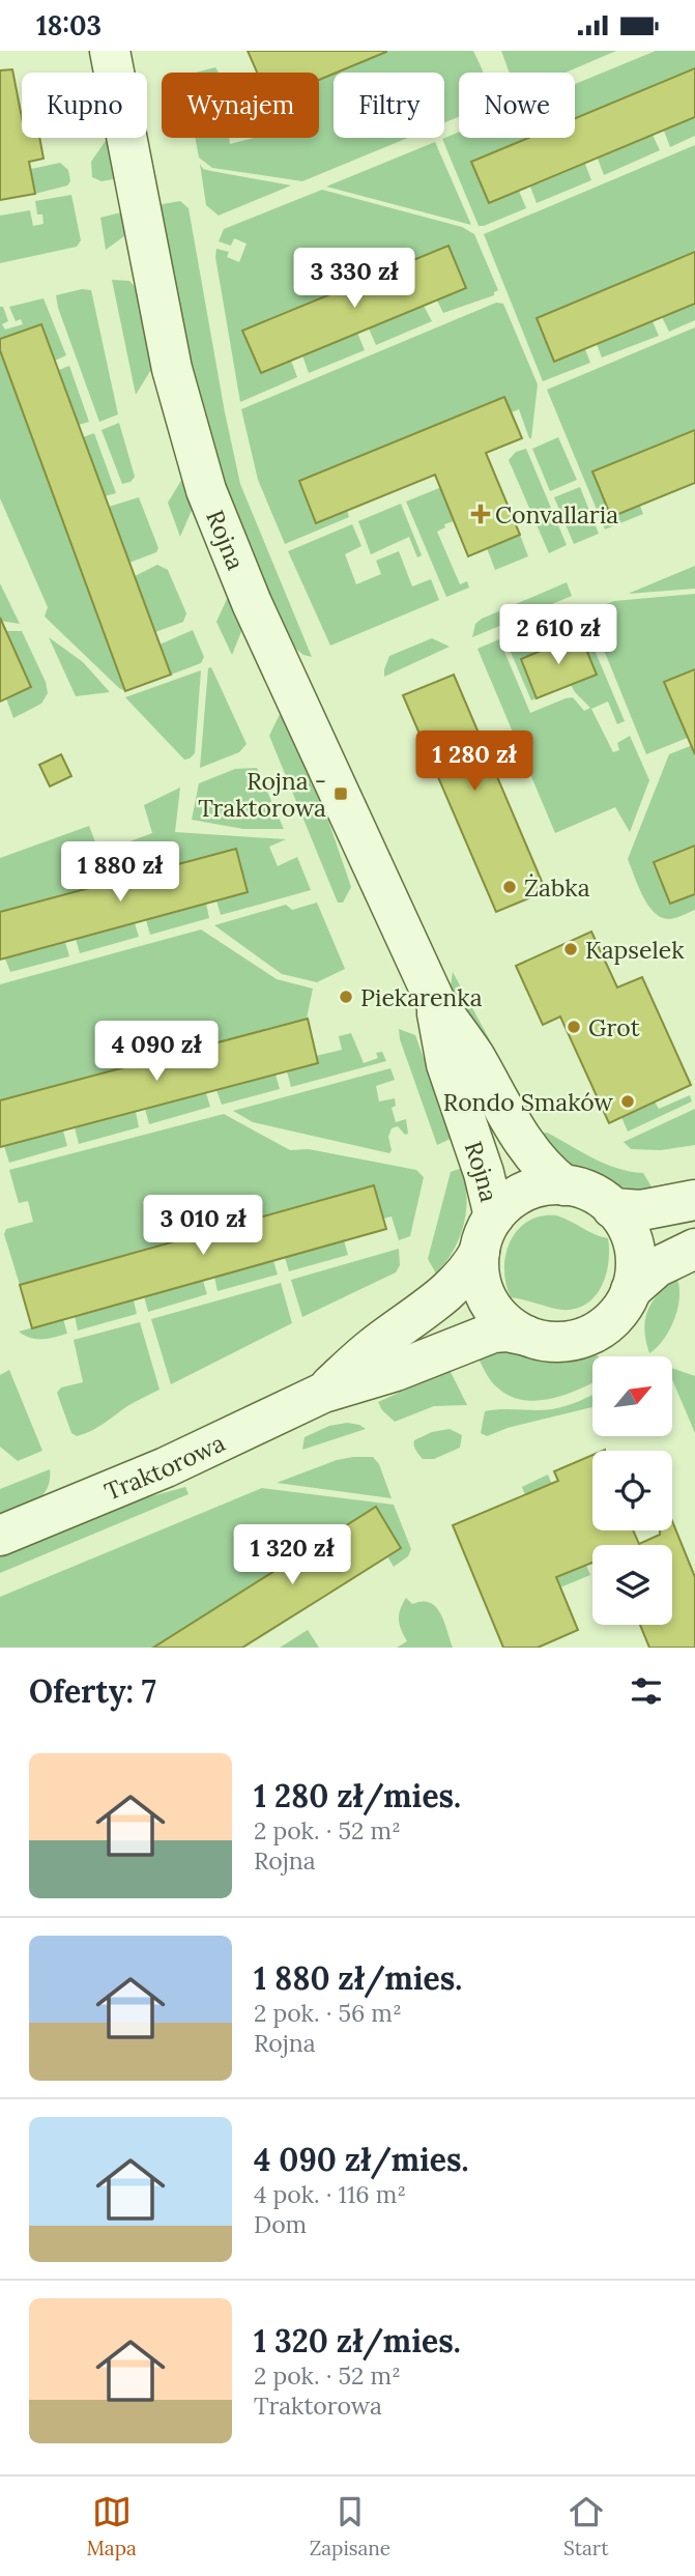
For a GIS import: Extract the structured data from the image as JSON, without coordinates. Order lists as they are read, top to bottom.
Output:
{
  "streets": {
    "street": ["Rojna", "Traktorowa"]
  },
  "crossings": [
    ["Rojna", "Traktorowa"]
  ],
  "places": {
    "health": ["Convallaria"],
    "transit": ["Rojna - Traktorowa"],
    "other": [
      "Żabka",
      "Kapselek",
      "Piekarenka",
      "Grot",
      "Rondo Smaków"
    ]
  },
  "north": "top right",
  "page": {
    "status": "18:03",
    "chip": [
      "Kupno",
      "Wynajem",
      "Filtry",
      "Nowe"
    ],
    "price": [
      "3 330 zł",
      "2 610 zł",
      "1 280 zł",
      "1 880 zł",
      "4 090 zł",
      "3 010 zł",
      "1 320 zł"
    ],
    "heading": "Oferty: 7",
    "list": [
      {
        "name": "1 280 zł/mies.",
        "note": "2 pok. · 52 m² · Rojna"
      },
      {
        "name": "1 880 zł/mies.",
        "note": "2 pok. · 56 m² · Rojna"
      },
      {
        "name": "4 090 zł/mies.",
        "note": "4 pok. · 116 m² · Dom"
      },
      {
        "name": "1 320 zł/mies.",
        "note": "2 pok. · 52 m² · Traktorowa"
      }
    ],
    "tabs": ["Mapa", "Zapisane", "Start"]
  }
}
